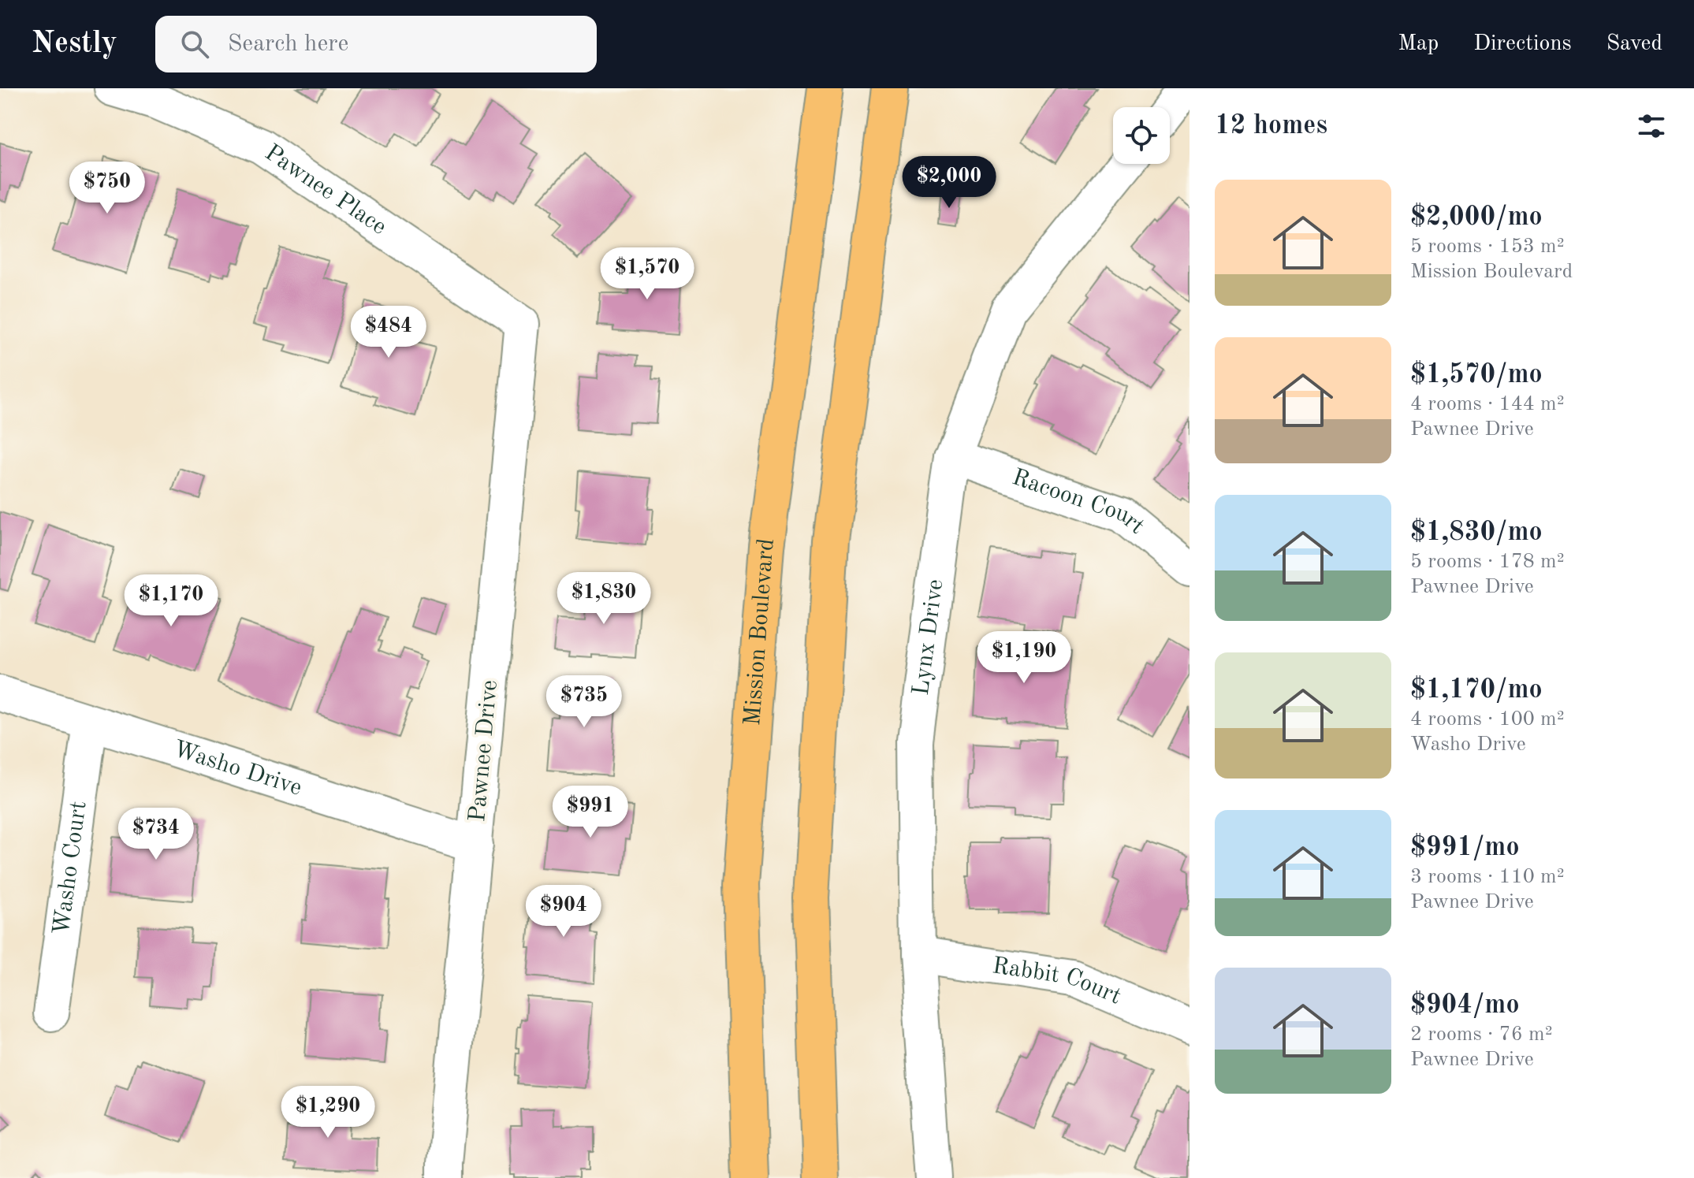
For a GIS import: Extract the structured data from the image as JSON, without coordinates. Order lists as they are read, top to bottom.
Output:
{
  "streets": {
    "main road": ["Mission Boulevard"],
    "street": [
      "Pawnee Place",
      "Racoon Court",
      "Lynx Drive",
      "Pawnee Drive",
      "Washo Drive",
      "Washo Court",
      "Rabbit Court"
    ]
  },
  "crossings": [
    ["Pawnee Place", "Pawnee Drive"],
    ["Racoon Court", "Lynx Drive"],
    ["Lynx Drive", "Rabbit Court"],
    ["Pawnee Drive", "Washo Drive"],
    ["Washo Drive", "Washo Court"]
  ],
  "page": {
    "header": "Nestly",
    "search": "Search here",
    "nav": ["Map", "Directions", "Saved"],
    "heading": "12 homes",
    "price": [
      "$2,000",
      "$750",
      "$1,570",
      "$484",
      "$1,830",
      "$1,170",
      "$1,190",
      "$735",
      "$991",
      "$734",
      "$904",
      "$1,290"
    ],
    "list": [
      {
        "name": "$2,000/mo",
        "note": "5 rooms · 153 m² · Mission Boulevard"
      },
      {
        "name": "$1,570/mo",
        "note": "4 rooms · 144 m² · Pawnee Drive"
      },
      {
        "name": "$1,830/mo",
        "note": "5 rooms · 178 m² · Pawnee Drive"
      },
      {
        "name": "$1,170/mo",
        "note": "4 rooms · 100 m² · Washo Drive"
      },
      {
        "name": "$991/mo",
        "note": "3 rooms · 110 m² · Pawnee Drive"
      },
      {
        "name": "$904/mo",
        "note": "2 rooms · 76 m² · Pawnee Drive"
      }
    ]
  }
}
